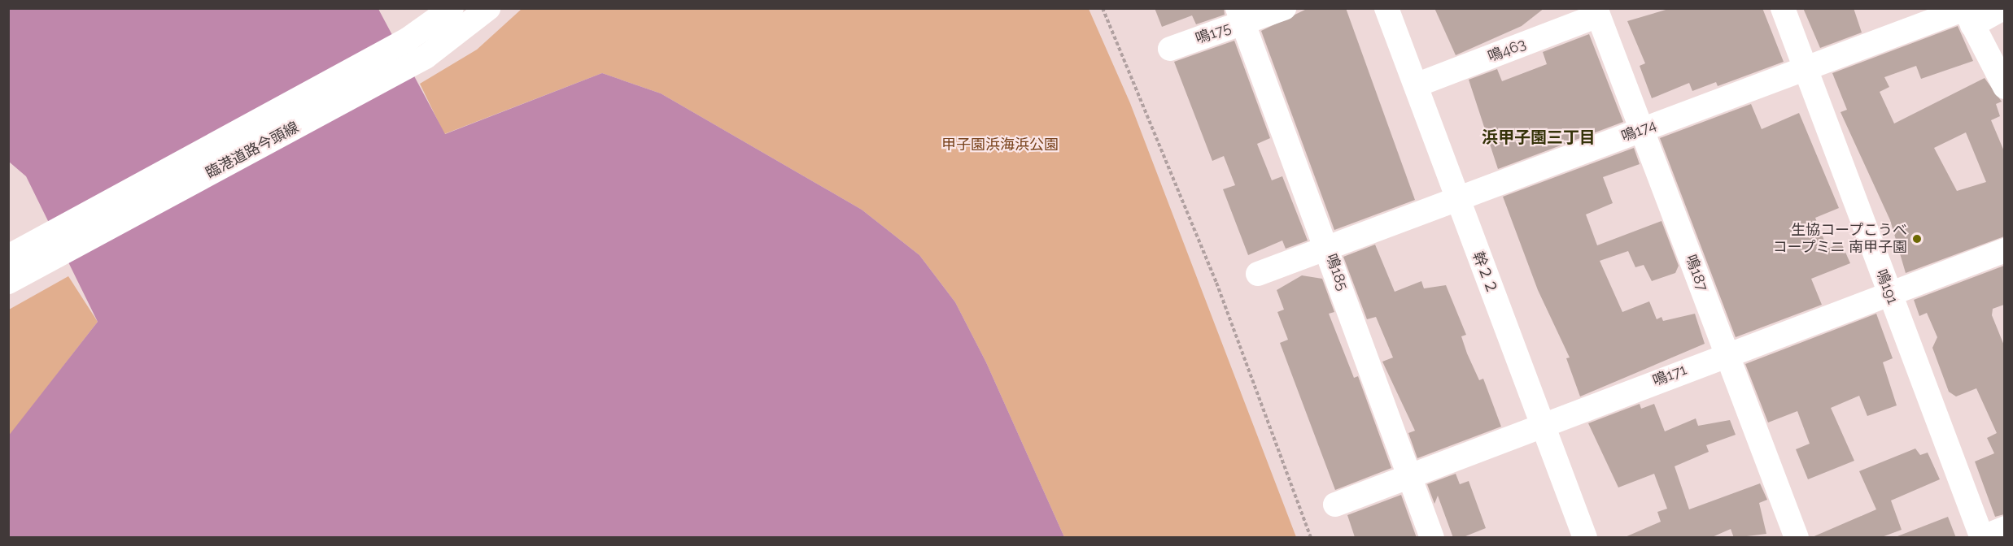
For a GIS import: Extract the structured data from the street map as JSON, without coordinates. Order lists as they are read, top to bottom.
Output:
{
  "streets": {
    "street": [
      "鳴175",
      "鳴463",
      "鳴174",
      "臨港道路今頭線",
      "鳴185",
      "幹２２",
      "鳴187",
      "鳴191",
      "鳴171"
    ]
  },
  "crossings": [
    ["鳴175", "鳴185"],
    ["鳴463", "幹２２"],
    ["鳴463", "鳴187"],
    ["鳴174", "鳴185"],
    ["鳴174", "幹２２"],
    ["鳴174", "鳴187"],
    ["鳴174", "鳴191"],
    ["鳴185", "鳴171"],
    ["幹２２", "鳴171"],
    ["鳴187", "鳴171"],
    ["鳴191", "鳴171"]
  ],
  "districts": ["浜甲子園三丁目"],
  "parks": ["甲子園浜海浜公園"],
  "places": ["生協コープこうべ コープミニ 南甲子園"]
}
